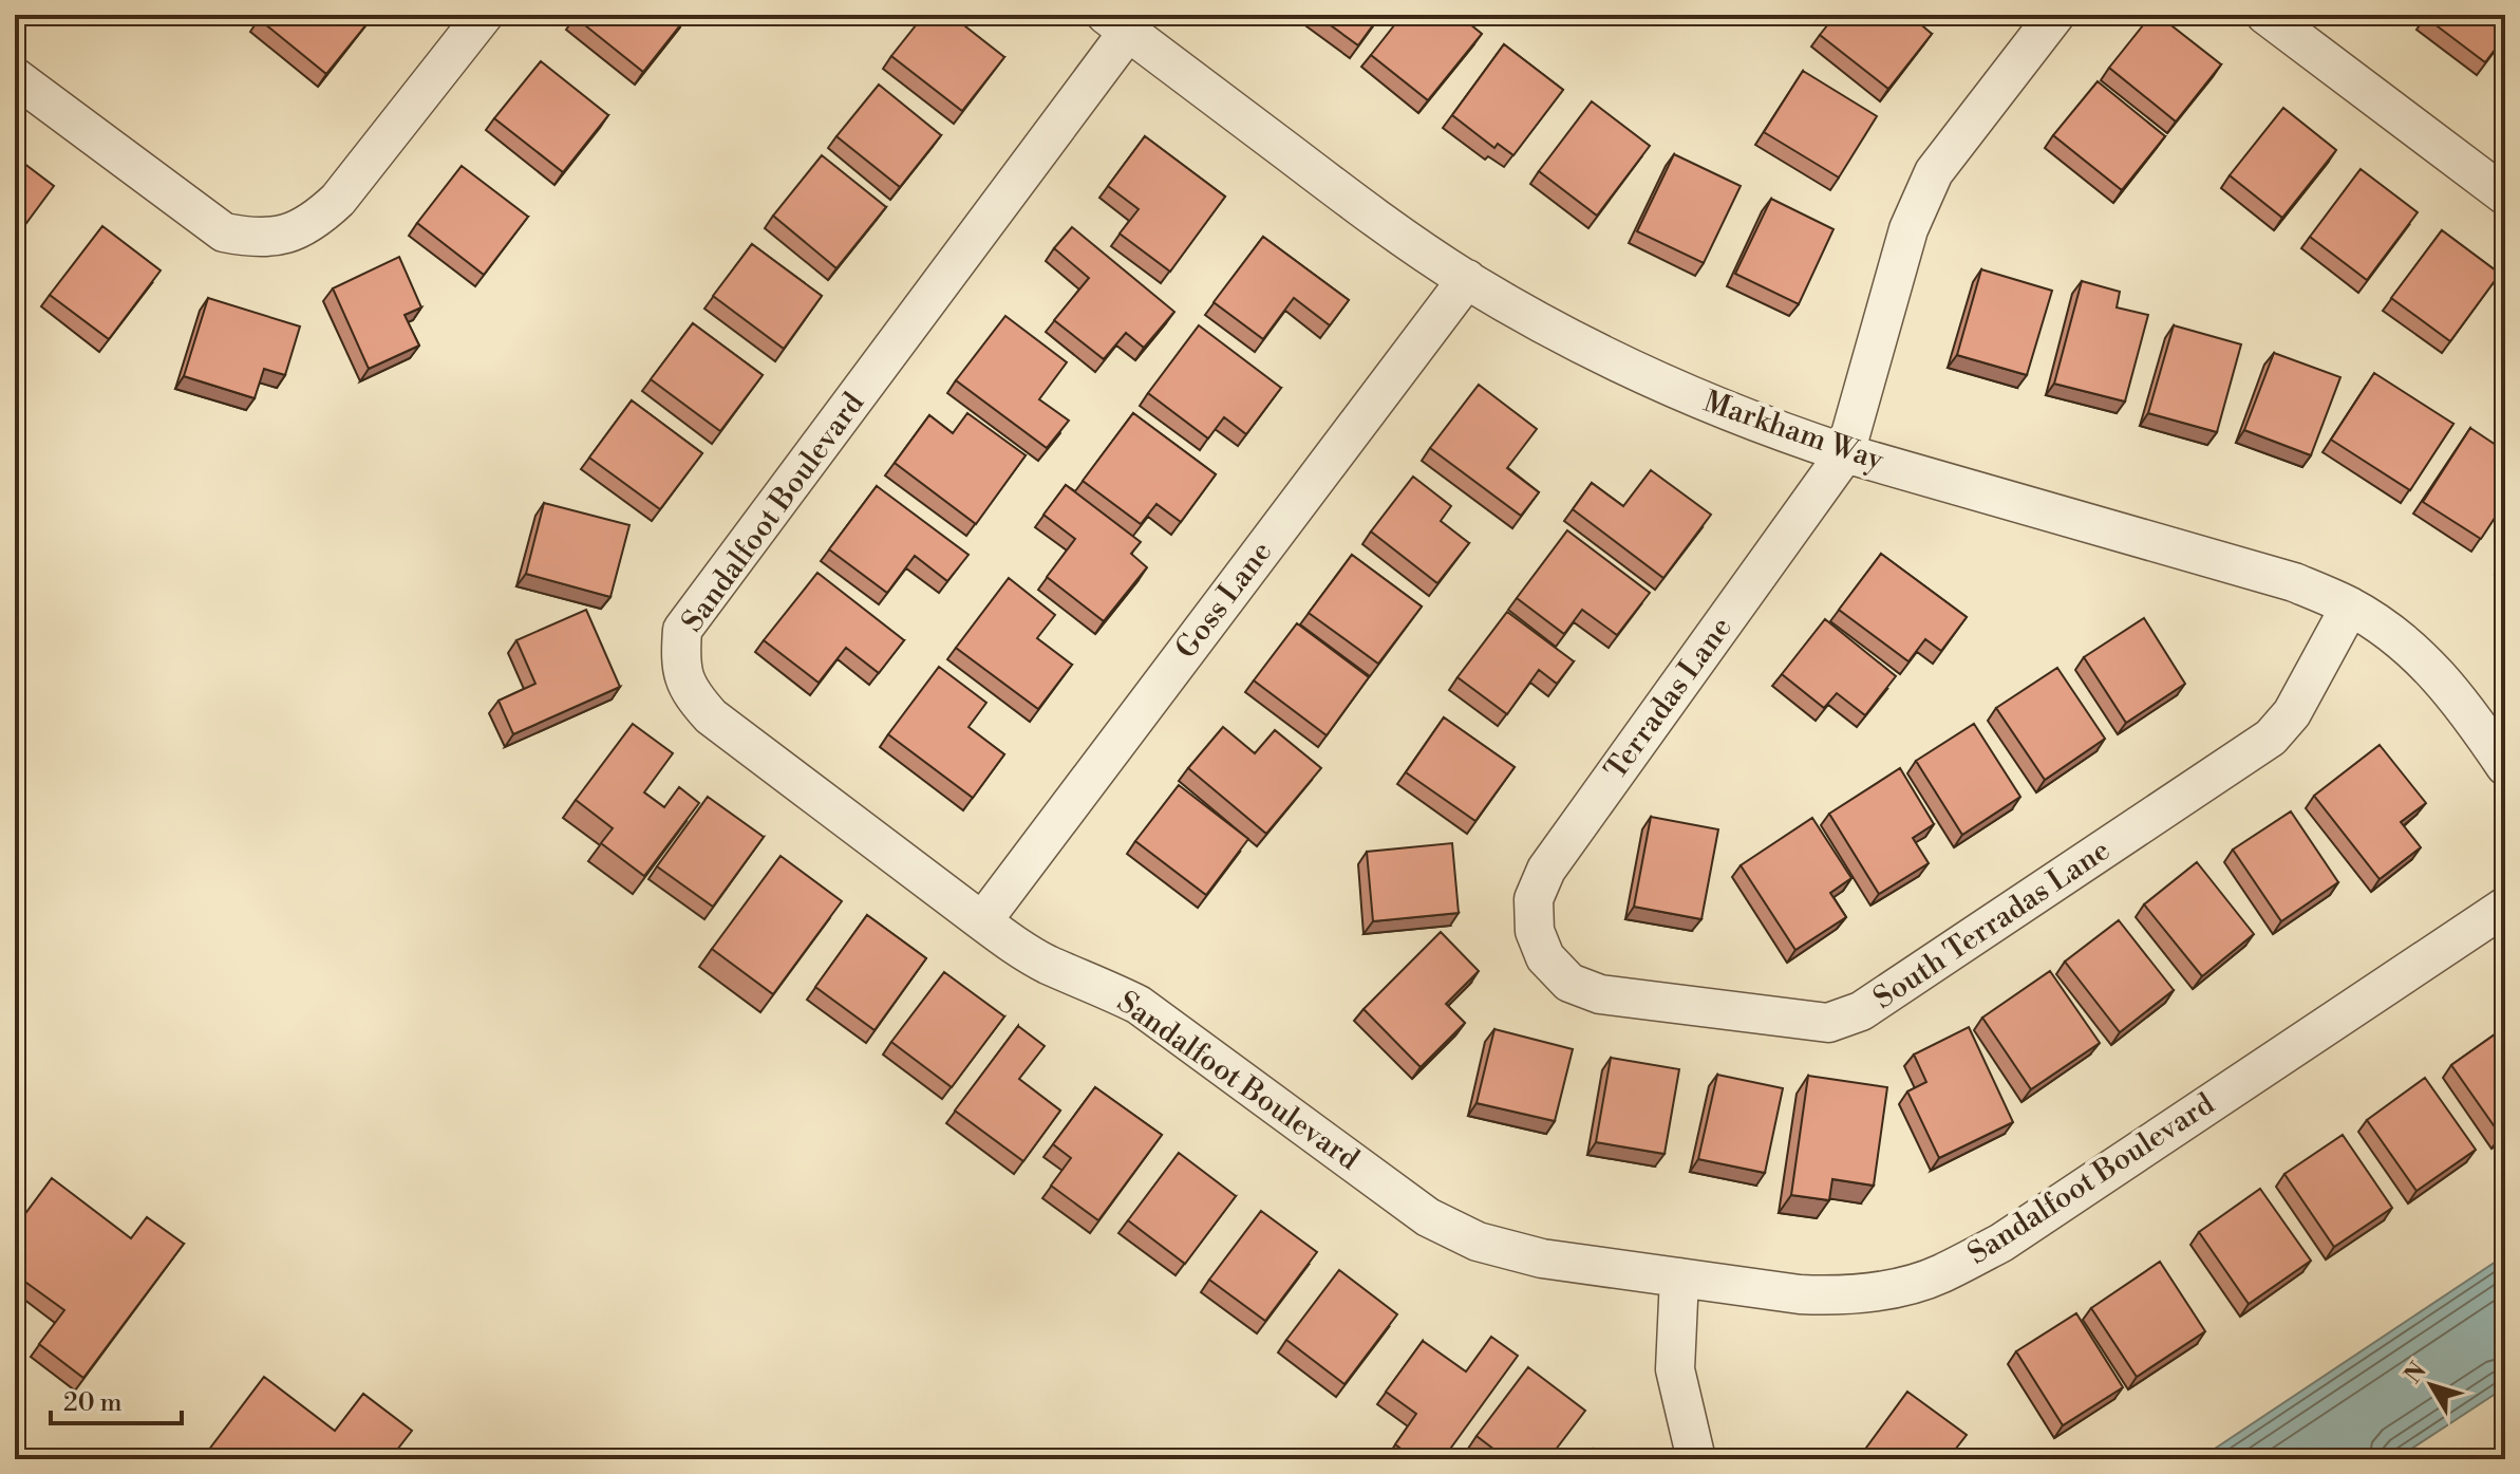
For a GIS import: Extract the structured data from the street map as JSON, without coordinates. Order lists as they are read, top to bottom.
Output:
{
  "streets": {
    "street": [
      "Markham Way",
      "Sandalfoot Boulevard",
      "Goss Lane",
      "Terradas Lane",
      "South Terradas Lane"
    ]
  },
  "crossings": [
    ["Markham Way", "Sandalfoot Boulevard"],
    ["Markham Way", "Goss Lane"],
    ["Markham Way", "Terradas Lane"],
    ["Markham Way", "South Terradas Lane"],
    ["Sandalfoot Boulevard", "Goss Lane"],
    ["Terradas Lane", "South Terradas Lane"]
  ],
  "scale_bar": "20 m",
  "north": "top left"
}
